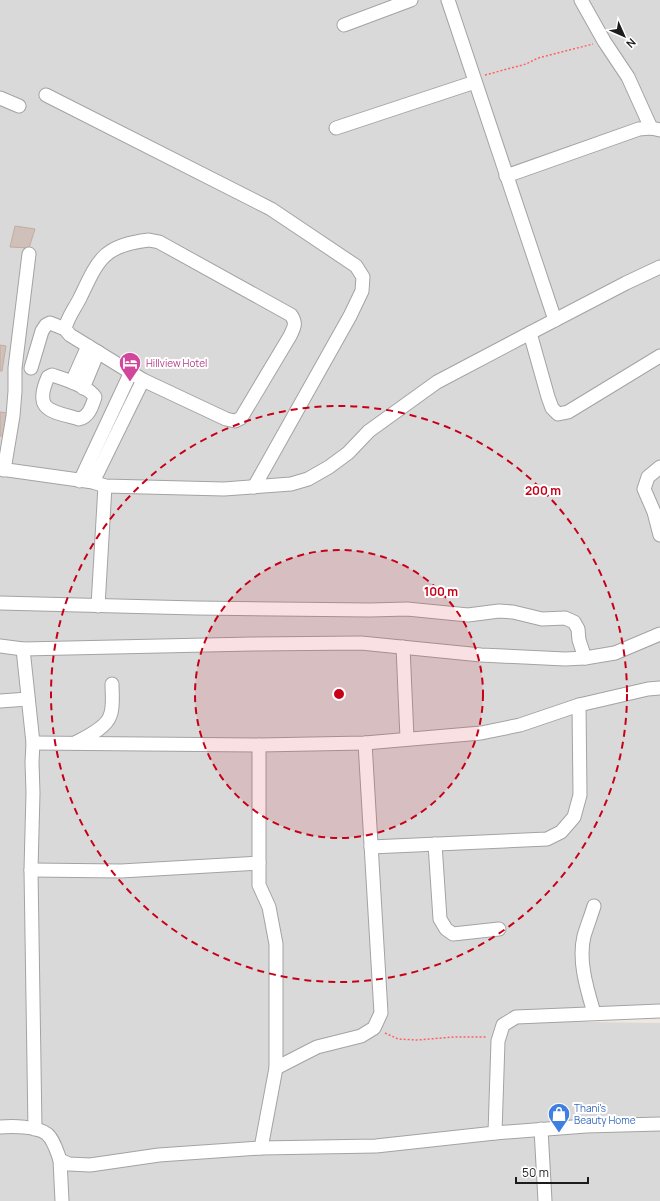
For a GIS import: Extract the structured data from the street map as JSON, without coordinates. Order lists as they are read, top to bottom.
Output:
{
  "places": {
    "hotel": ["Hillview Hotel"],
    "shop": ["Thani's Beauty Home"]
  },
  "scale_bar": "50 m",
  "north": "bottom right",
  "rings": ["200 m", "100 m"]
}
